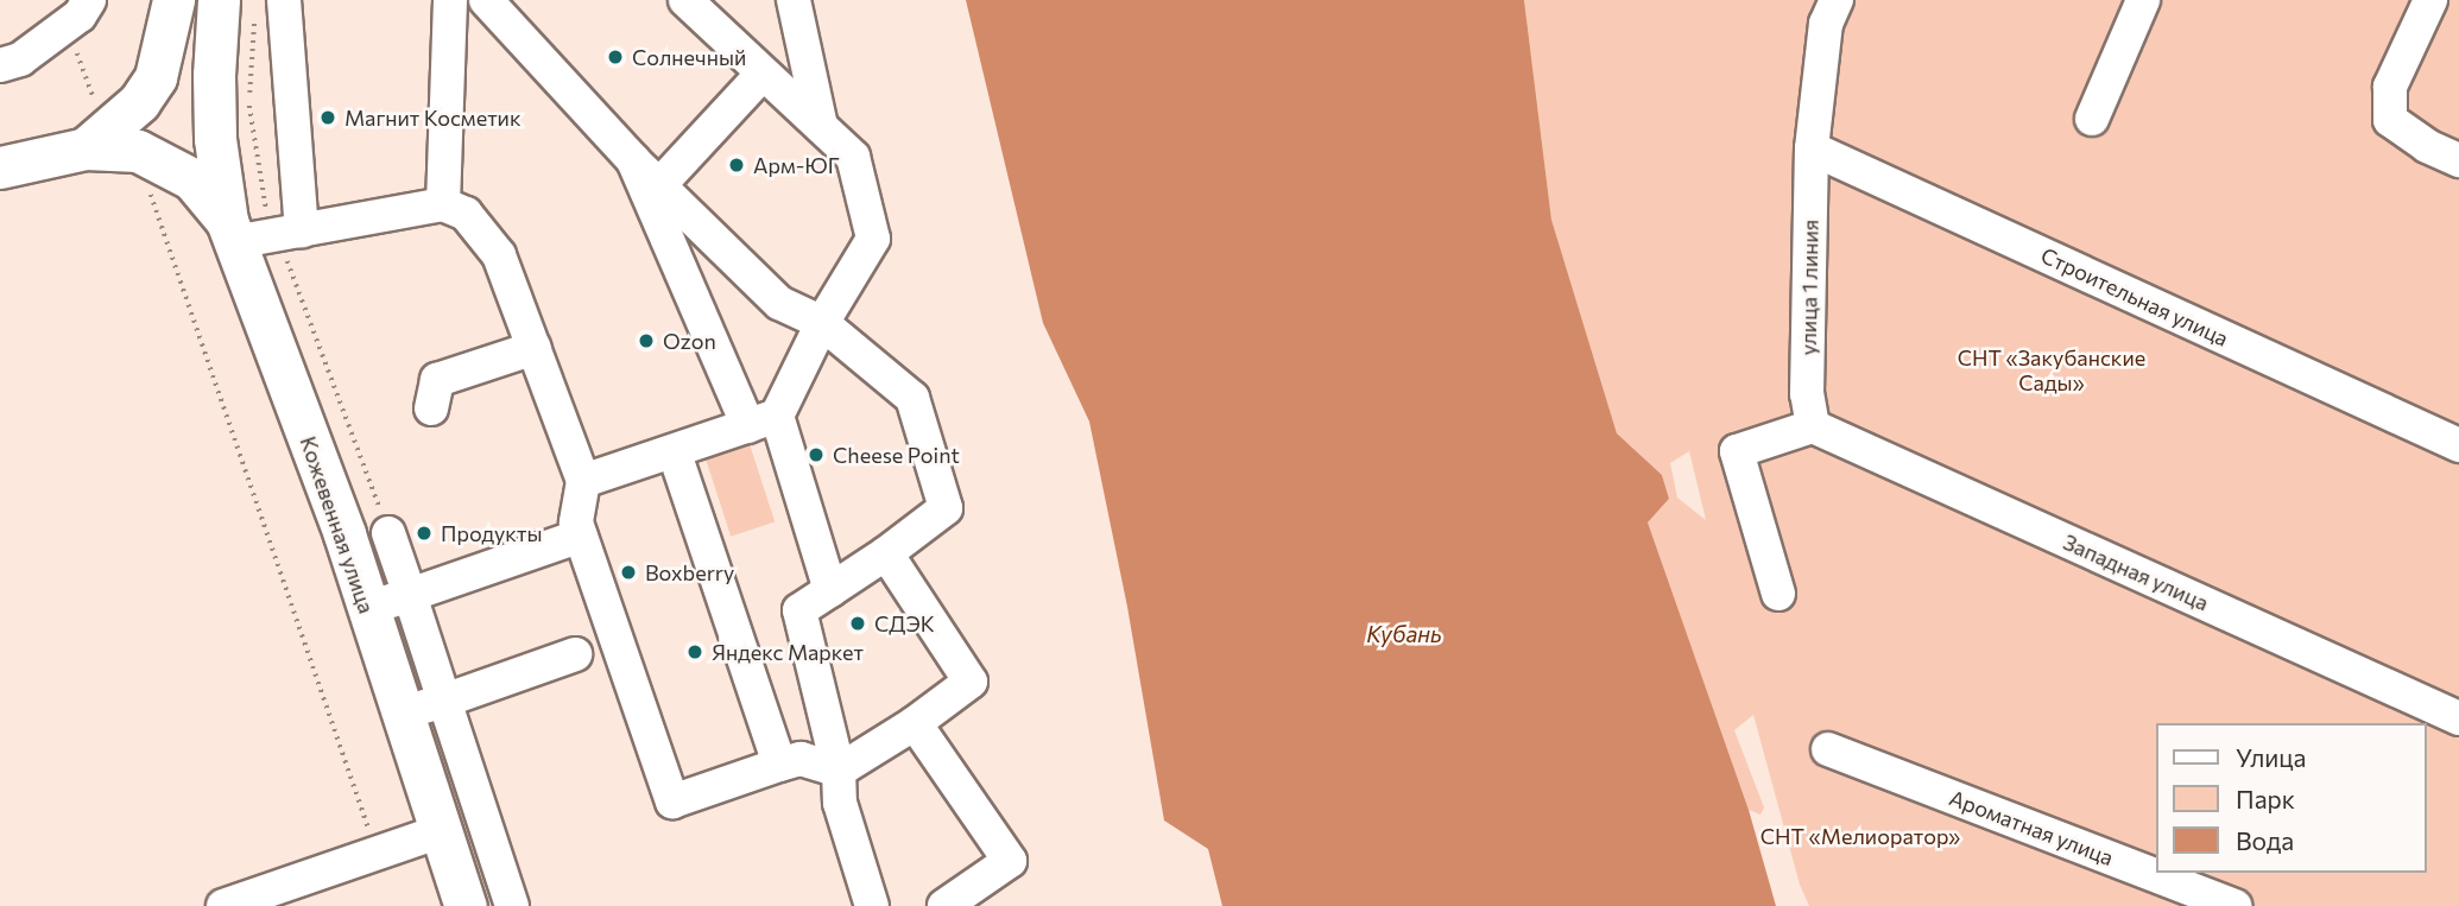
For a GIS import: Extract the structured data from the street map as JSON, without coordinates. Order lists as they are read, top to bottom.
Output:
{
  "streets": {
    "main road": ["Кожевенная улица"],
    "street": [
      "улица 1 линия",
      "Строительная улица",
      "Западная улица",
      "Ароматная улица"
    ]
  },
  "crossings": [
    ["улица 1 линия", "Строительная улица"],
    ["улица 1 линия", "Западная улица"]
  ],
  "water": ["Кубань"],
  "parks": ["СНТ «Закубанские Сады»", "СНТ «Мелиоратор»"],
  "places": [
    "Солнечный",
    "Магнит Косметик",
    "Арм-ЮГ",
    "Ozon",
    "Cheese Point",
    "Продукты",
    "Boxberry",
    "СДЭК",
    "Яндекс Маркет"
  ],
  "legend": ["Улица", "Парк", "Вода"]
}
